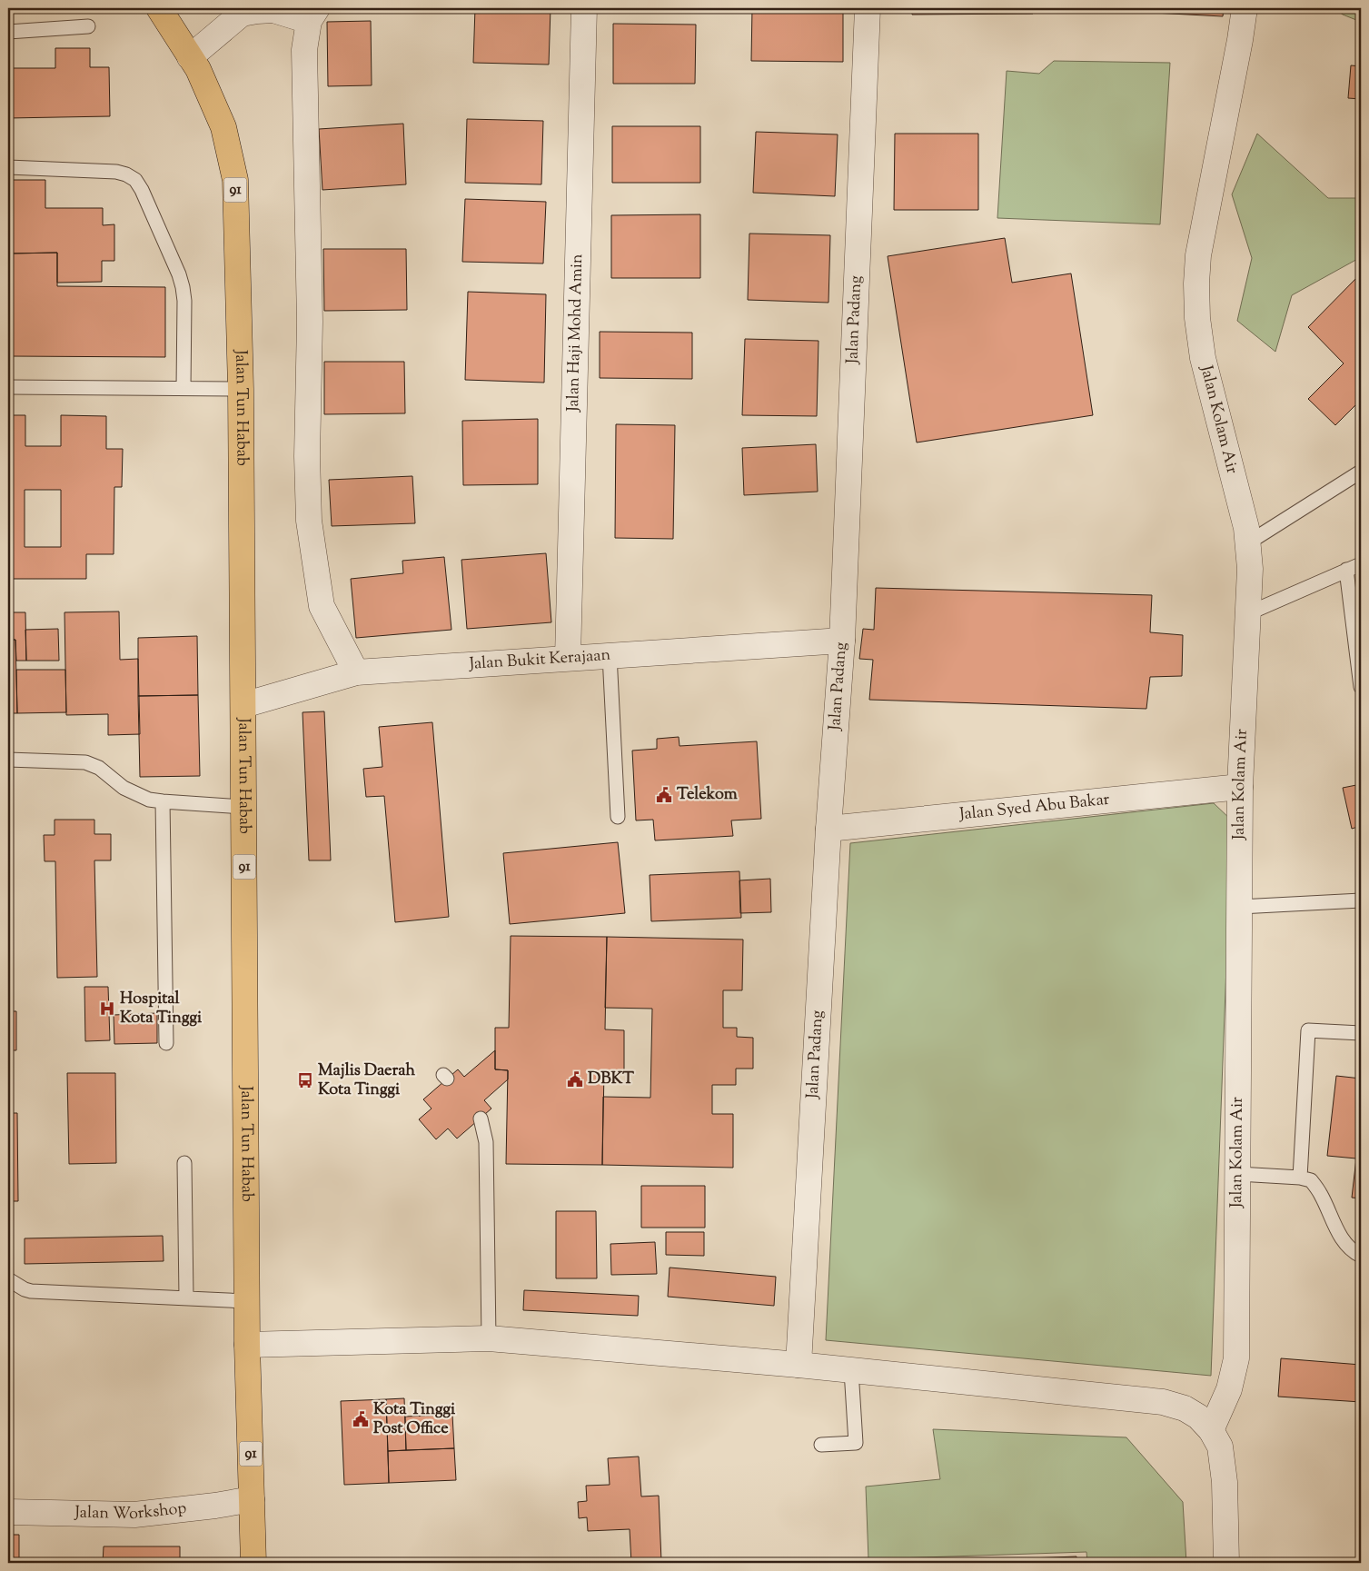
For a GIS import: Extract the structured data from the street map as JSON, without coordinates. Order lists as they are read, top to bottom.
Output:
{
  "streets": {
    "highway": ["91", "Jalan Tun Habab"],
    "street": [
      "Jalan Padang",
      "Jalan Haji Mohd Amin",
      "Jalan Kolam Air",
      "Jalan Bukit Kerajaan",
      "Jalan Syed Abu Bakar",
      "Jalan Workshop"
    ]
  },
  "crossings": [
    ["Jalan Padang", "Jalan Bukit Kerajaan"],
    ["Jalan Padang", "Jalan Syed Abu Bakar"],
    ["Jalan Haji Mohd Amin", "Jalan Bukit Kerajaan"],
    ["Jalan Tun Habab", "Jalan Bukit Kerajaan"],
    ["Jalan Tun Habab", "Jalan Workshop"],
    ["Jalan Kolam Air", "Jalan Syed Abu Bakar"]
  ],
  "places": {
    "public building": ["Telekom", "DBKT", "Kota Tinggi Post Office"],
    "hospital": ["Hospital Kota Tinggi"],
    "bus stop": ["Majlis Daerah Kota Tinggi"]
  }
}
